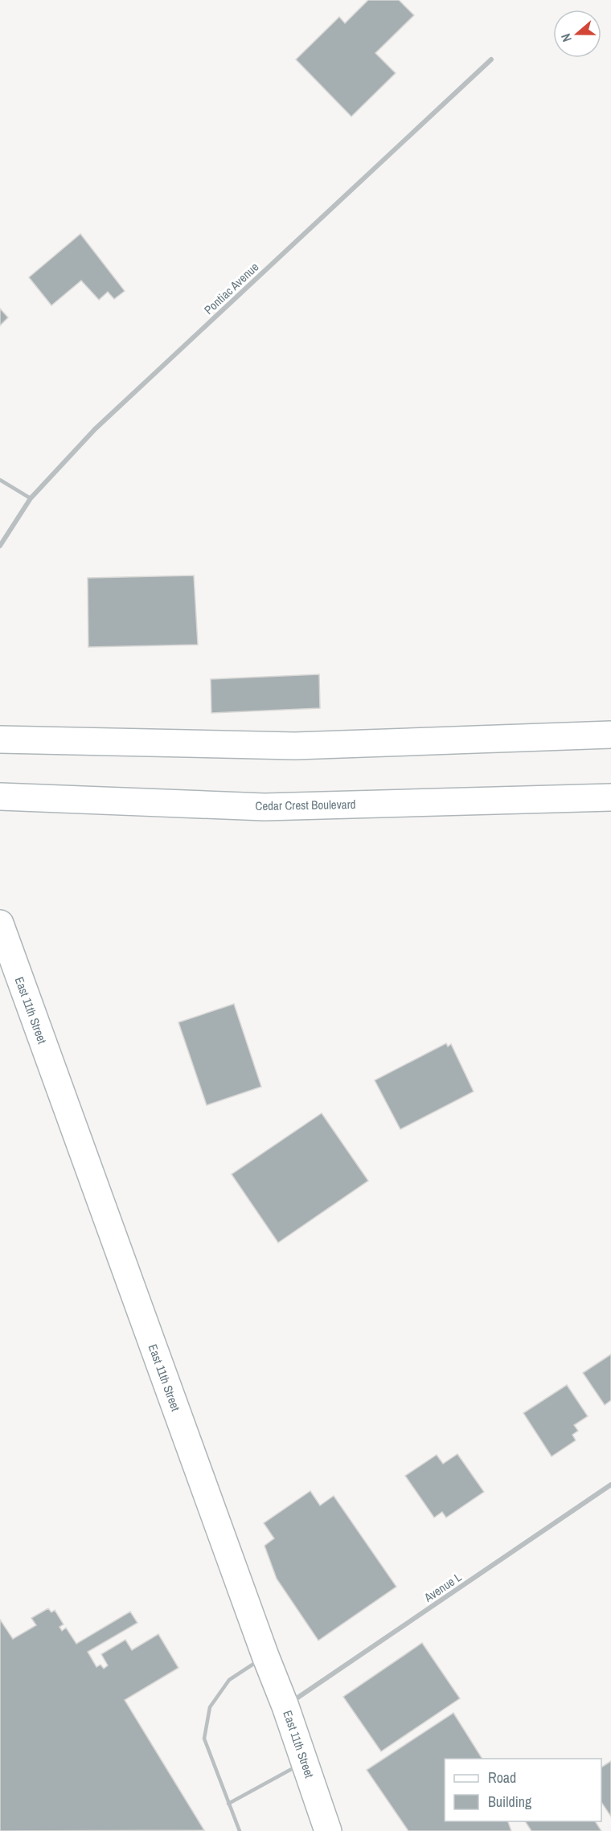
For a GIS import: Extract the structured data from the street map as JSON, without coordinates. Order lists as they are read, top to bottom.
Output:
{
  "streets": {
    "main road": ["Cedar Crest Boulevard", "East 11th Street"],
    "street": ["Pontiac Avenue", "Avenue L"]
  },
  "crossings": [
    ["East 11th Street", "Avenue L"]
  ],
  "legend": ["Road", "Building"],
  "north": "left"
}
